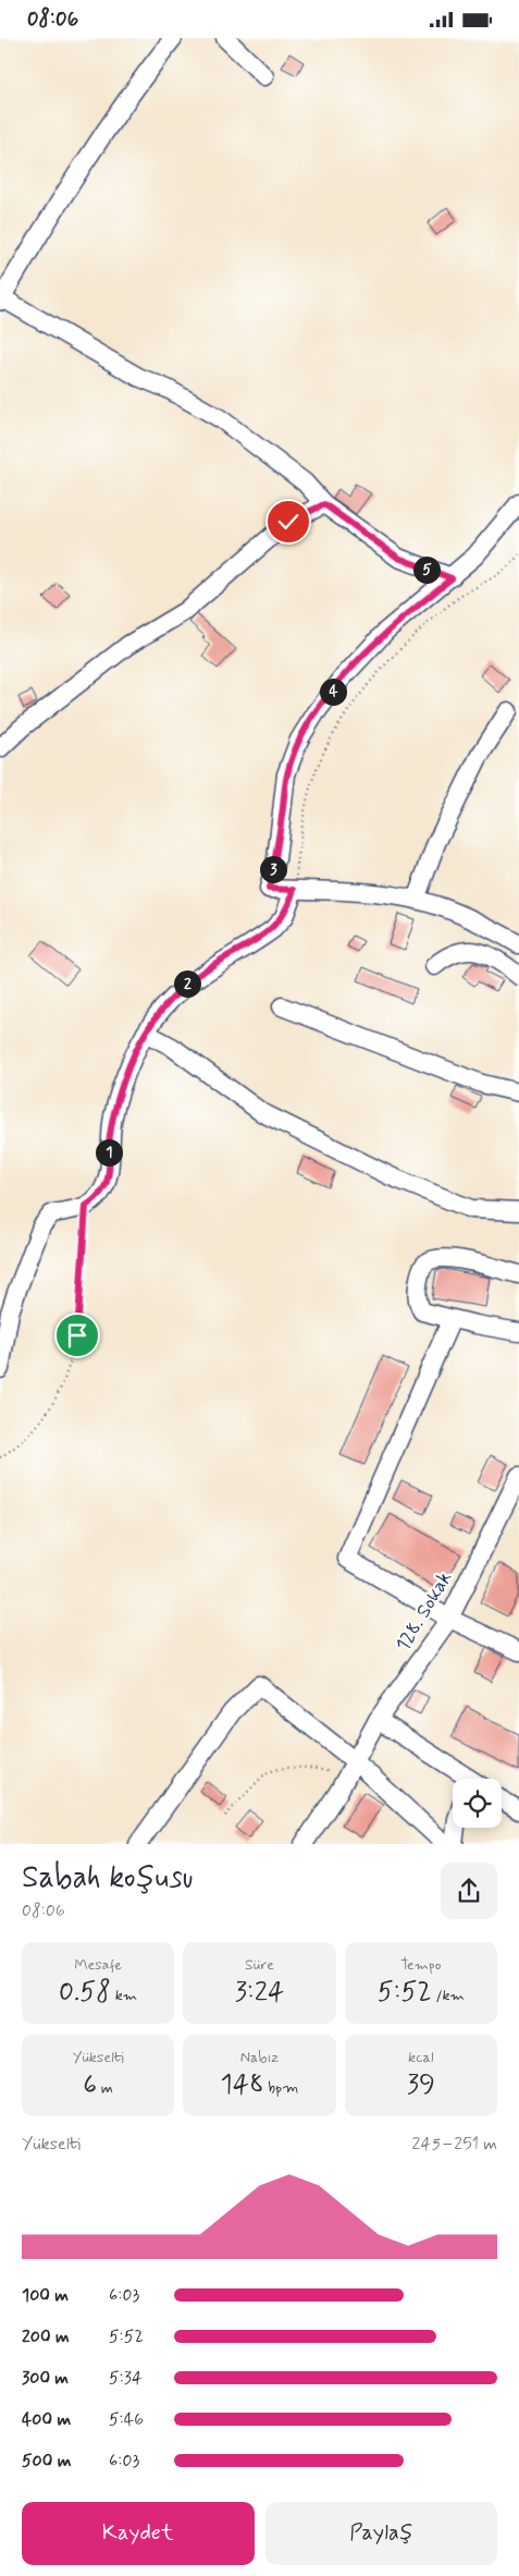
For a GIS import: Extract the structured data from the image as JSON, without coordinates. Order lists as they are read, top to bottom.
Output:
{
  "streets": {
    "street": ["128. Sokak"]
  },
  "page": {
    "status": "08:06",
    "pins": [
      "5",
      "4",
      "3",
      "2",
      "1"
    ],
    "heading": ["Sabah koşusu", "08:06"],
    "stats": [
      ["Mesafe", "0.58 km"],
      ["Süre", "3:24"],
      ["Tempo", "5:52 /km"],
      ["Yükselti", "6 m"],
      ["Nabız", "148 bpm"],
      ["kcal", "39"]
    ],
    "chart": ["Yükselti", "245–251 m"],
    "list": [
      {
        "name": "100 m",
        "note": "6:03"
      },
      {
        "name": "200 m",
        "note": "5:52"
      },
      {
        "name": "300 m",
        "note": "5:34"
      },
      {
        "name": "400 m",
        "note": "5:46"
      },
      {
        "name": "500 m",
        "note": "6:03"
      }
    ],
    "buttons": ["Kaydet", "Paylaş"]
  }
}
